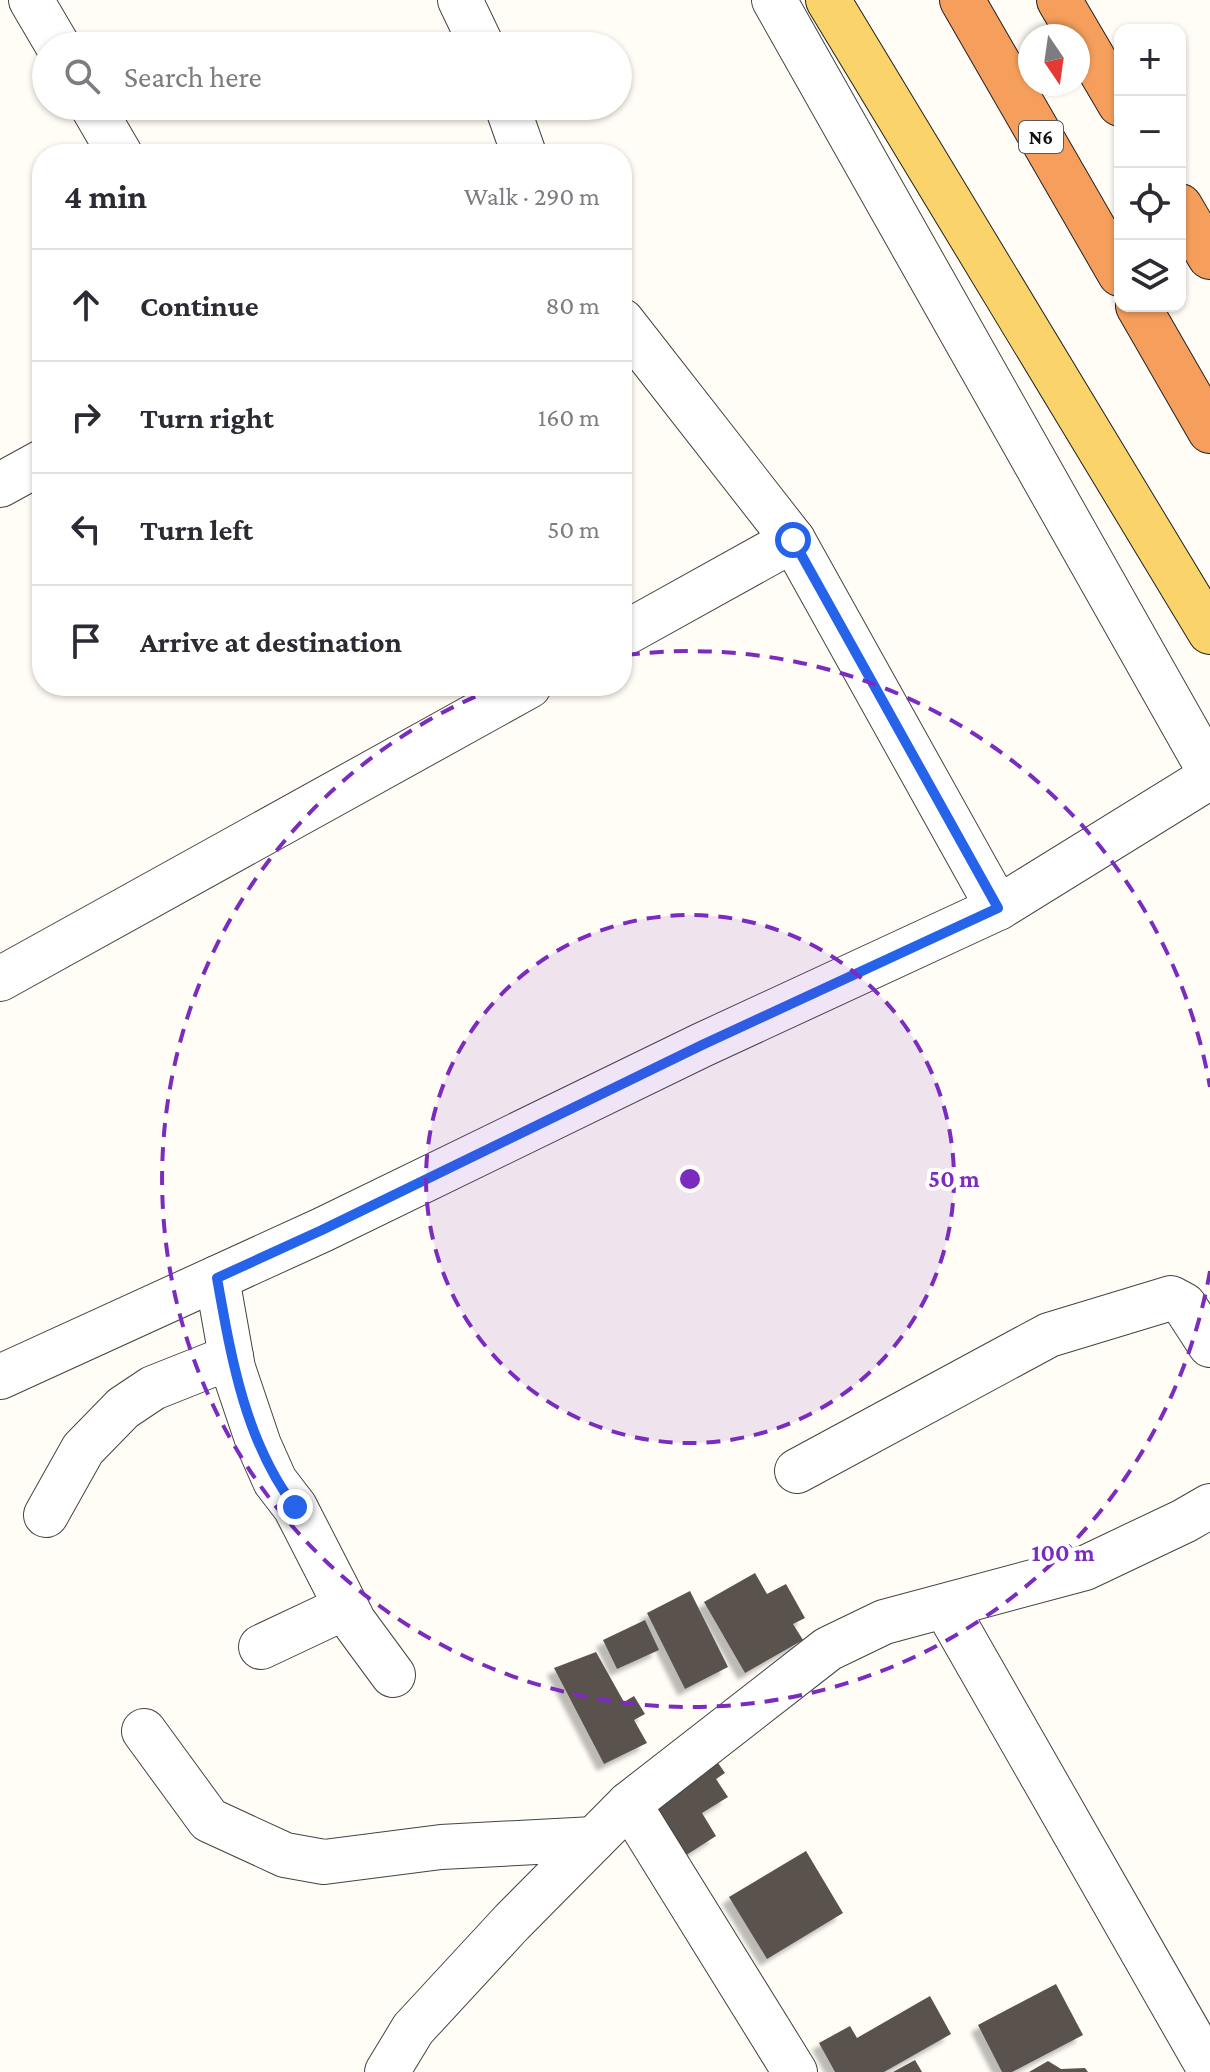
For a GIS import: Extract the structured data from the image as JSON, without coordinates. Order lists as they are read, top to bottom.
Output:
{
  "streets": {
    "highway": ["N6"]
  },
  "north": "bottom",
  "page": {
    "map_buttons": ["+", "−"],
    "search": "Search here",
    "heading": ["4 min", "Walk · 290 m"],
    "list": [
      ["Continue", "80 m"],
      ["Turn right", "160 m"],
      ["Turn left", "50 m"],
      "Arrive at destination"
    ]
  },
  "rings": ["50 m", "100 m"]
}
